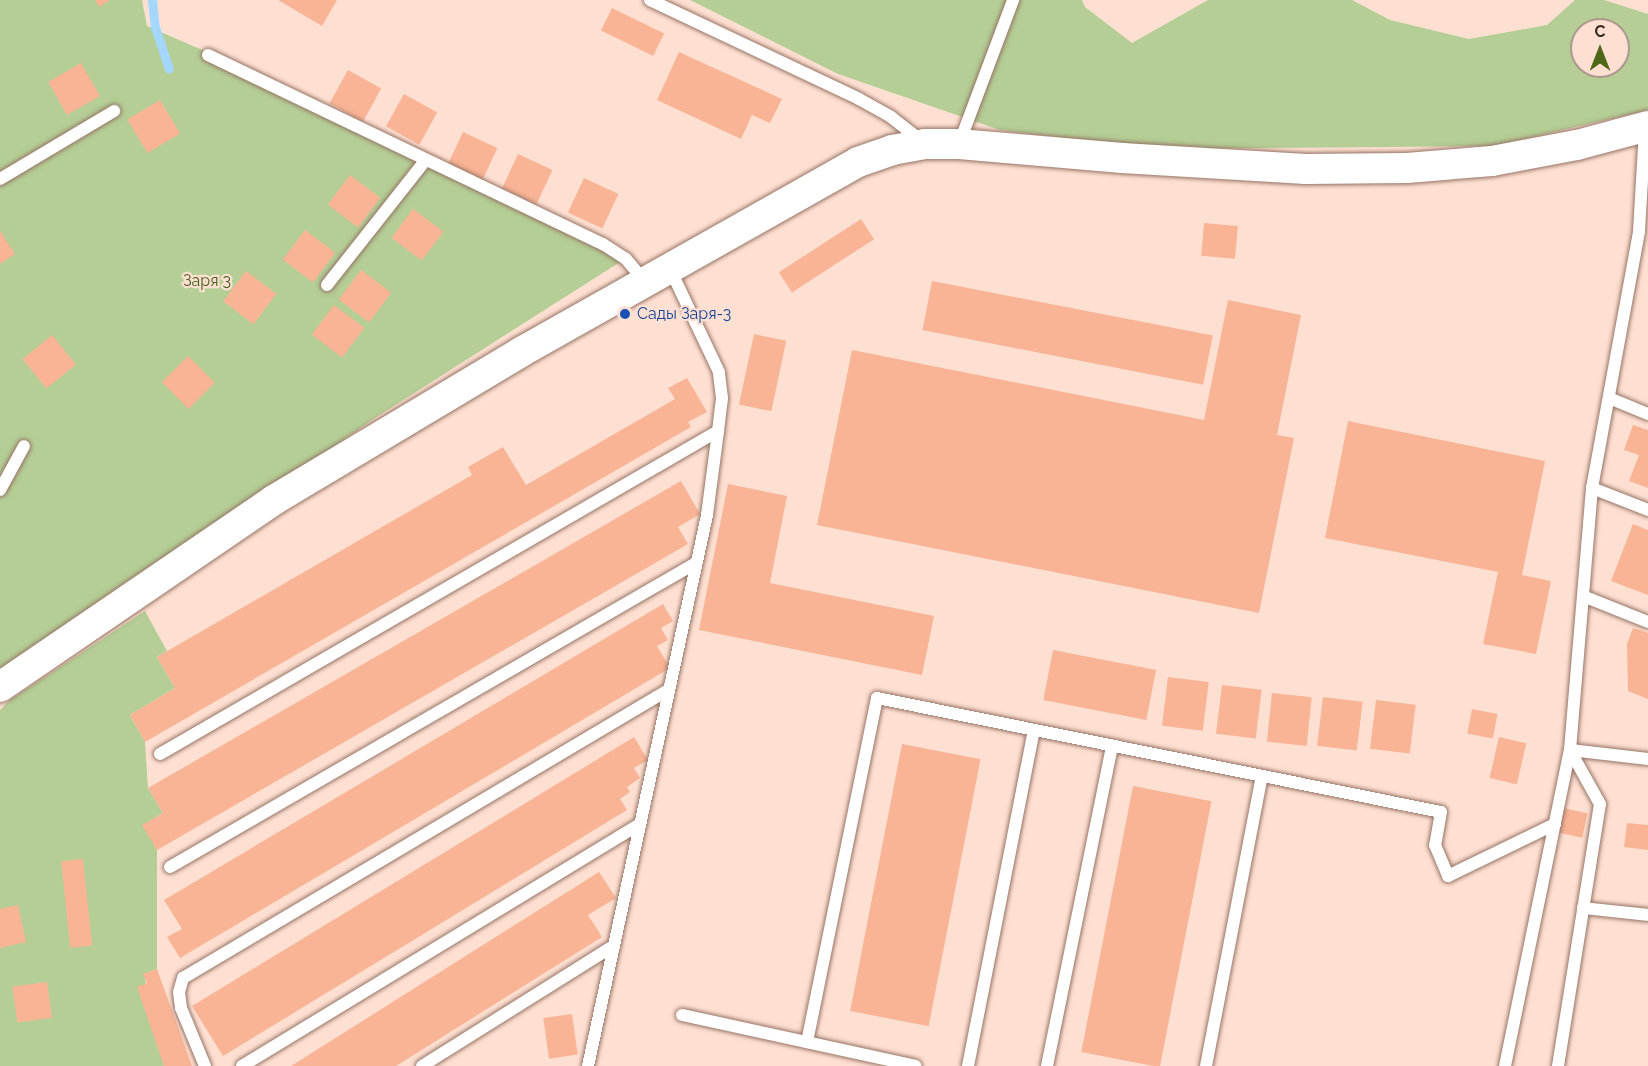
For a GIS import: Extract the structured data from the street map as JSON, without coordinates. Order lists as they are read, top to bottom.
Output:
{
  "parks": ["Заря 3"],
  "places": ["Сады Заря-3"],
  "north": "top"
}
